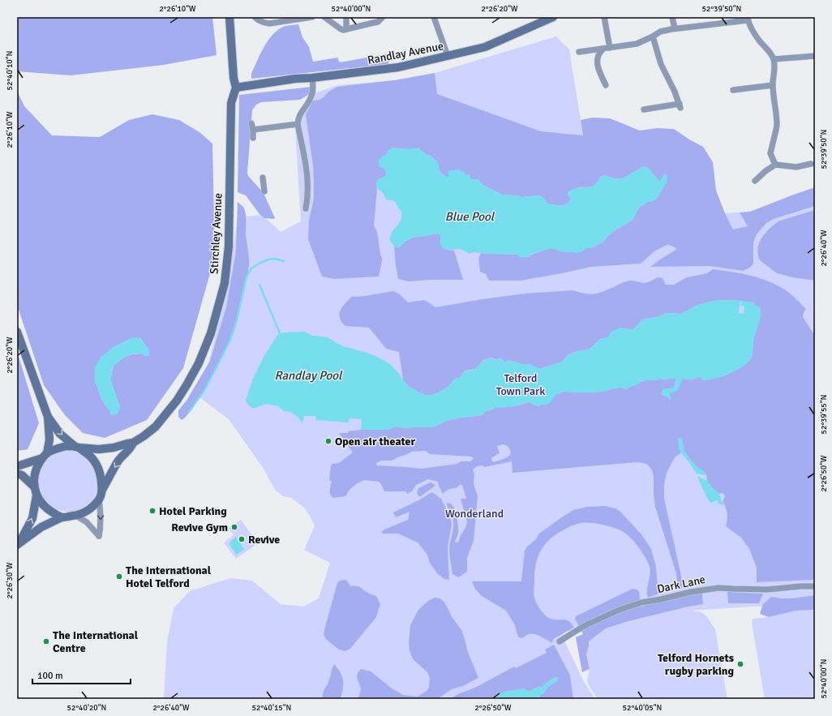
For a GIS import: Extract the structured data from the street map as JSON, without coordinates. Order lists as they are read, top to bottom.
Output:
{
  "streets": {
    "street": ["Randlay Avenue", "Stirchley Avenue", "Dark Lane"]
  },
  "crossings": [
    ["Randlay Avenue", "Stirchley Avenue"]
  ],
  "water": ["Blue Pool", "Randlay Pool"],
  "parks": ["Telford Town Park", "Wonderland"],
  "places": [
    "Open air theater",
    "Hotel Parking",
    "Revive Gym",
    "Revive",
    "The International Hotel Telford",
    "The International Centre",
    "Telford Hornets rugby parking"
  ],
  "scale_bar": "100 m",
  "coordinates": [
    "2°26'10\"W",
    "52°40'00\"N",
    "2°26'20\"W",
    "52°39'50\"N",
    "52°40'10\"N",
    "2°26'40\"W",
    "52°39'55\"N",
    "2°26'50\"W",
    "2°26'30\"W",
    "52°40'20\"N",
    "52°40'15\"N",
    "52°40'05\"N"
  ]
}
